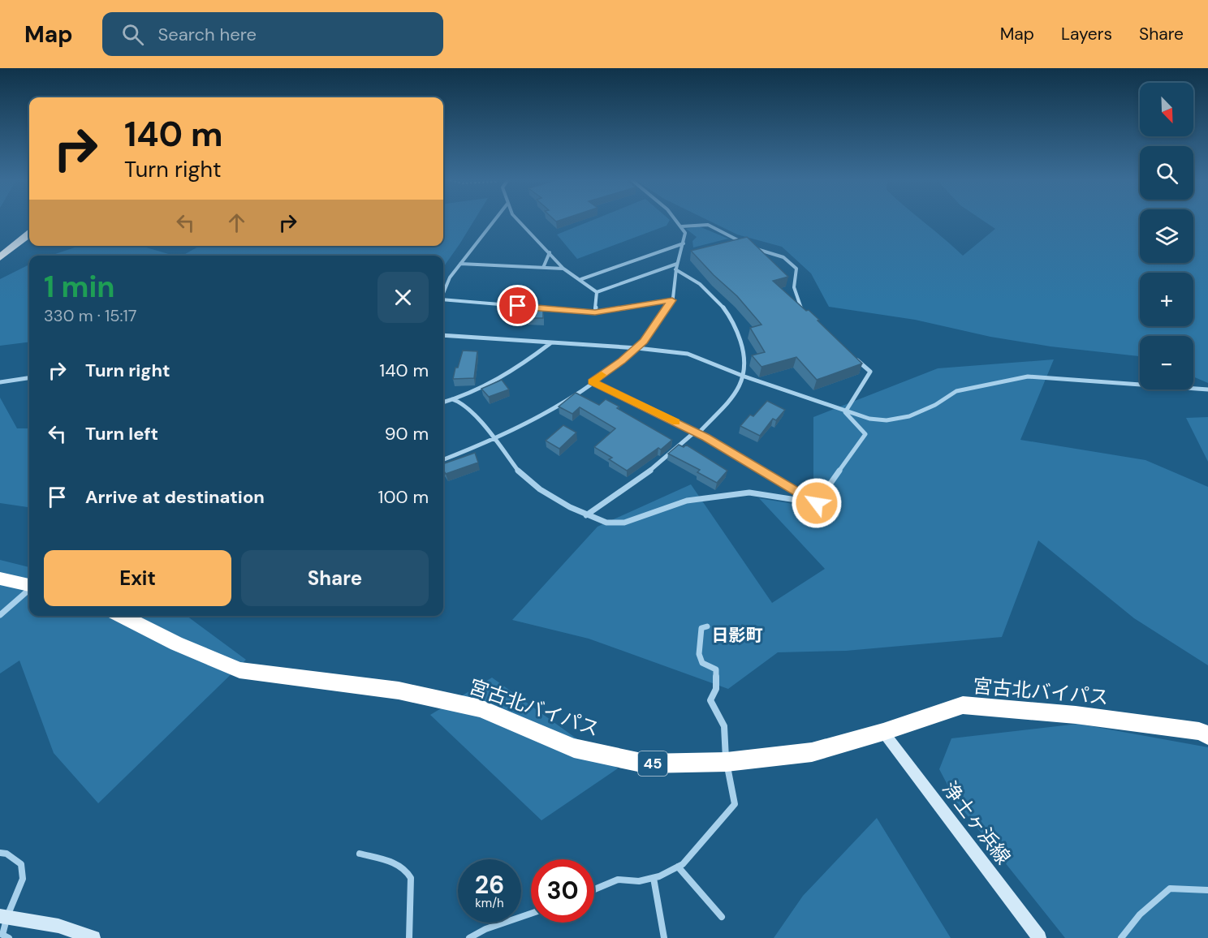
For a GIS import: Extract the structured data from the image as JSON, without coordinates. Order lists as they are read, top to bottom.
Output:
{
  "streets": {
    "highway": ["宮古北バイパス", "45"],
    "main road": ["浄土ヶ浜線"]
  },
  "crossings": [
    ["宮古北バイパス", "浄土ヶ浜線"]
  ],
  "districts": ["日影町"],
  "north": "bottom right",
  "page": {
    "header": "Map",
    "search": "Search here",
    "nav": ["Map", "Layers", "Share"],
    "map_buttons": ["+", "−"],
    "turn": ["140 m", "Turn right"],
    "heading": ["1 min", "330 m · 15:17"],
    "list": [
      {
        "name": "Turn right",
        "value": "140 m"
      },
      {
        "name": "Turn left",
        "value": "90 m"
      },
      {
        "name": "Arrive at destination",
        "value": "100 m"
      }
    ],
    "buttons": ["Exit", "Share"],
    "speed": "26 km/h",
    "limit": "30"
  }
}
